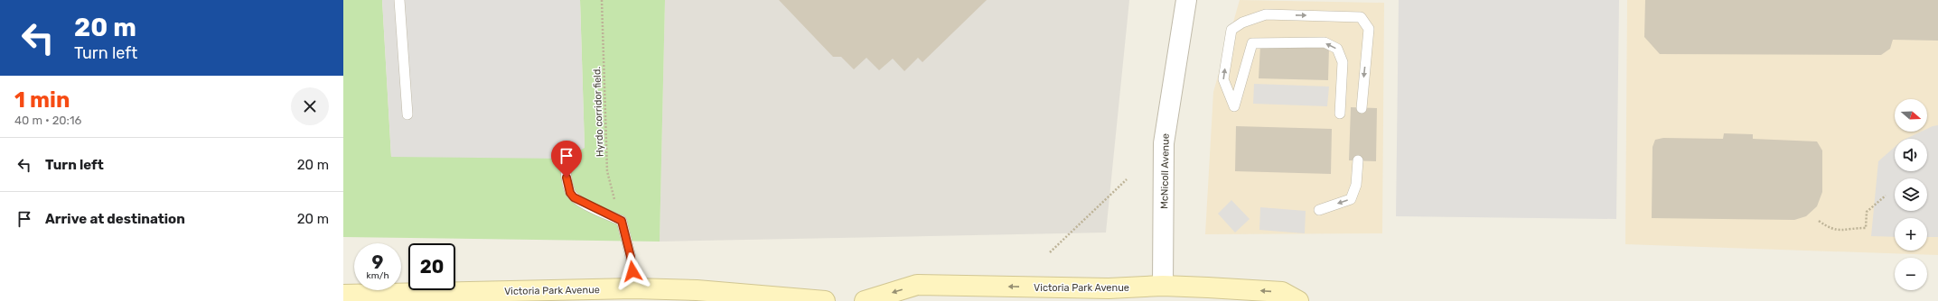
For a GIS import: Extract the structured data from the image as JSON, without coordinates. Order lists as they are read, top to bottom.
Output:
{
  "streets": {
    "main road": ["Victoria Park Avenue"],
    "street": ["McNicoll Avenue"],
    "path": ["Hyrdo corridor field."]
  },
  "crossings": [
    ["McNicoll Avenue", "Victoria Park Avenue"]
  ],
  "one_way": ["Victoria Park Avenue"],
  "north": "right",
  "page": {
    "turn": ["20 m", "Turn left"],
    "heading": ["1 min", "40 m · 20:16"],
    "map_buttons": ["+", "−"],
    "list": [
      {
        "name": "Turn left",
        "value": "20 m"
      },
      {
        "name": "Arrive at destination",
        "value": "20 m"
      }
    ],
    "speed": "9 km/h",
    "limit": "20"
  }
}
